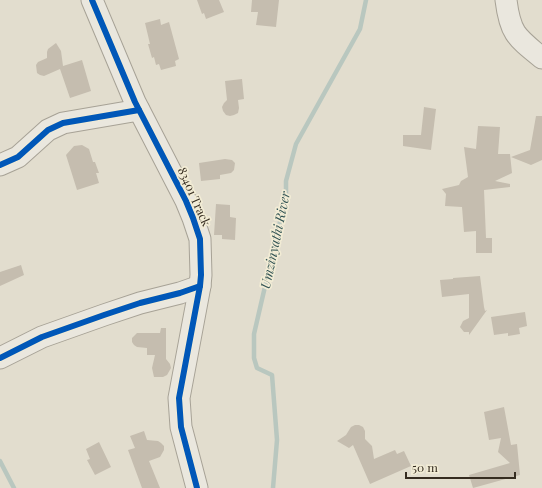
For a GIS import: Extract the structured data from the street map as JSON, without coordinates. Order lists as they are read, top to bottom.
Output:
{
  "streets": {
    "street": ["83401 Track"]
  },
  "water": ["Umzinyathi River"],
  "scale_bar": "50 m"
}
